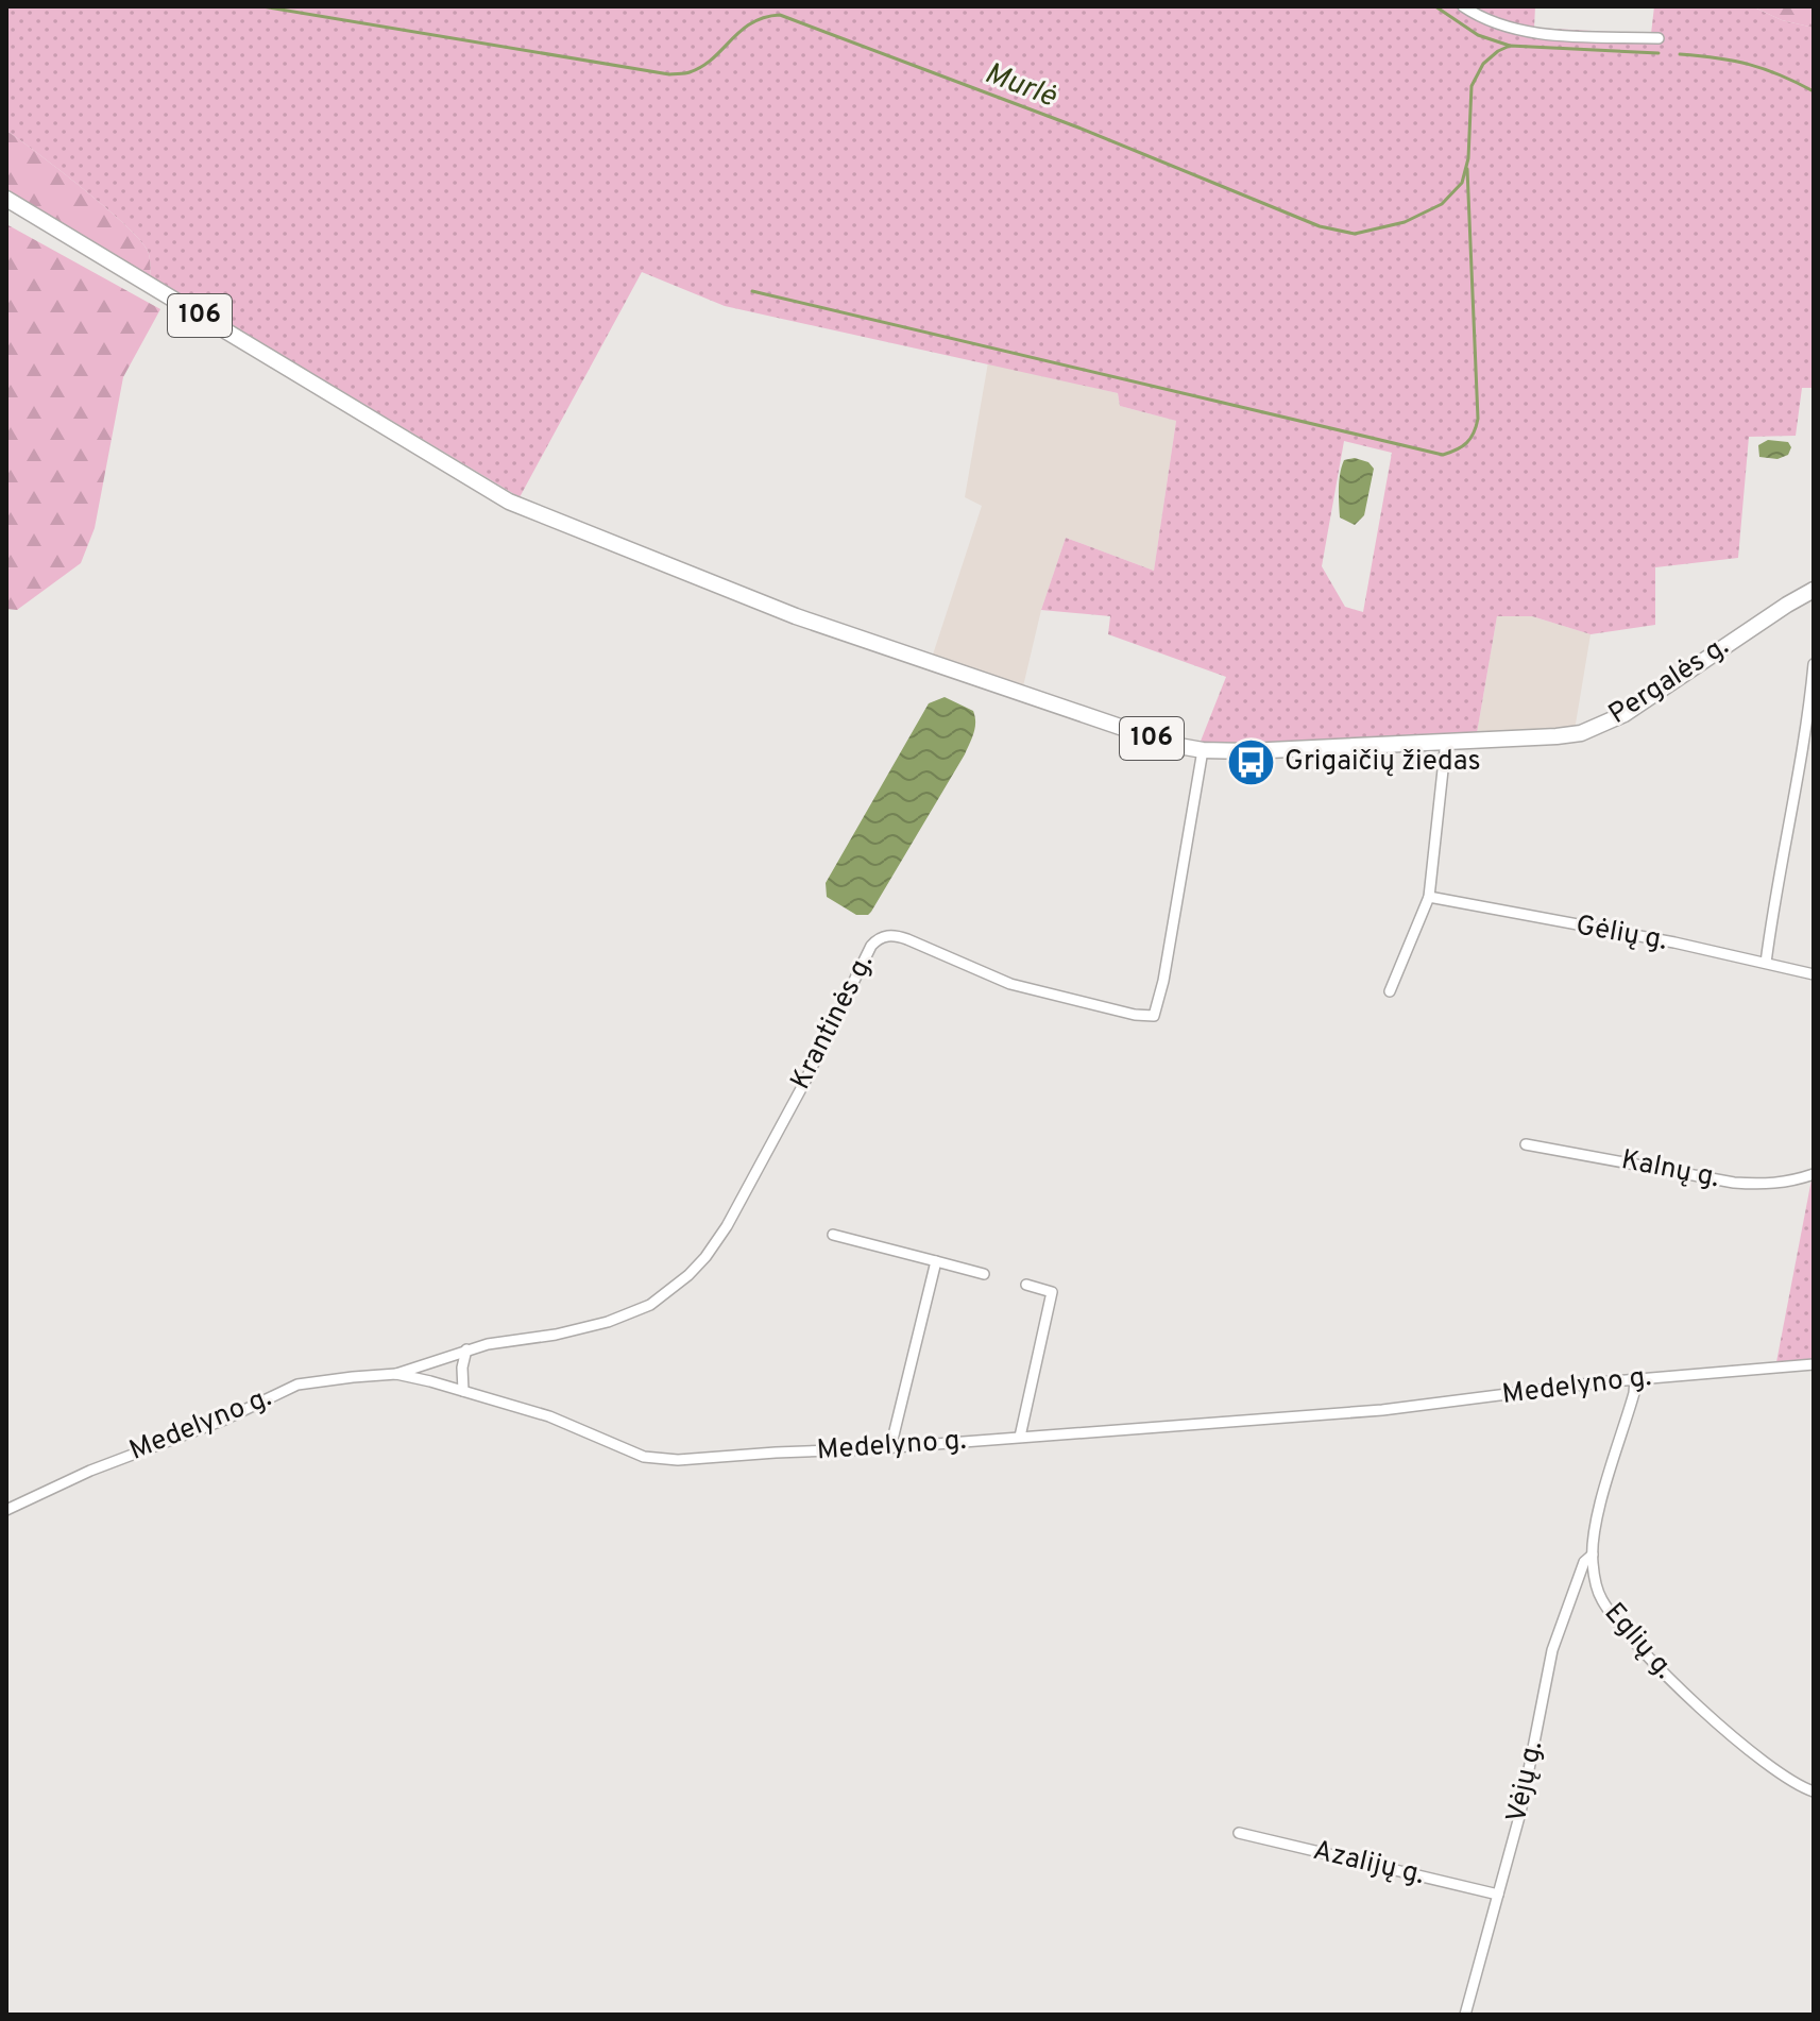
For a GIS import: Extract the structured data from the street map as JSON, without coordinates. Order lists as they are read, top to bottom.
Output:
{
  "streets": {
    "main road": ["106", "Pergalės g."],
    "street": [
      "Gėlių g.",
      "Krantinės g.",
      "Kalnų g.",
      "Medelyno g.",
      "Eglių g.",
      "Vėjų g.",
      "Azalijų g."
    ]
  },
  "crossings": [
    ["Pergalės g.", "Krantinės g."],
    ["Krantinės g.", "Medelyno g."],
    ["Medelyno g.", "Eglių g."],
    ["Eglių g.", "Vėjų g."],
    ["Vėjų g.", "Azalijų g."]
  ],
  "water": ["Murlė"],
  "places": {
    "bus stop": ["Grigaičių žiedas"]
  }
}
